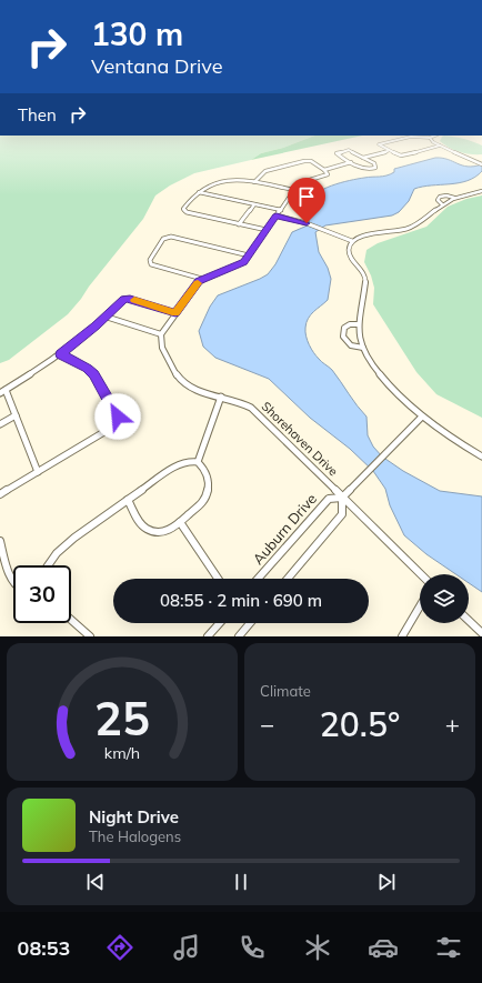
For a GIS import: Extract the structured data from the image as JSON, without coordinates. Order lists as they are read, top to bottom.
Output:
{
  "streets": {
    "street": ["Shorehaven Drive", "Auburn Drive"]
  },
  "crossings": [
    ["Shorehaven Drive", "Auburn Drive"]
  ],
  "page": {
    "turn": ["130 m", "Ventana Drive"],
    "then": "Then",
    "limit": "30",
    "trip": "08:55 · 2 min · 690 m",
    "tile": "Climate",
    "heat": ["−", "20.5°", "+"],
    "song": ["Night Drive", "The Halogens"],
    "tabs": "08:53",
    "gauge": ["25", "km/h"]
  }
}
